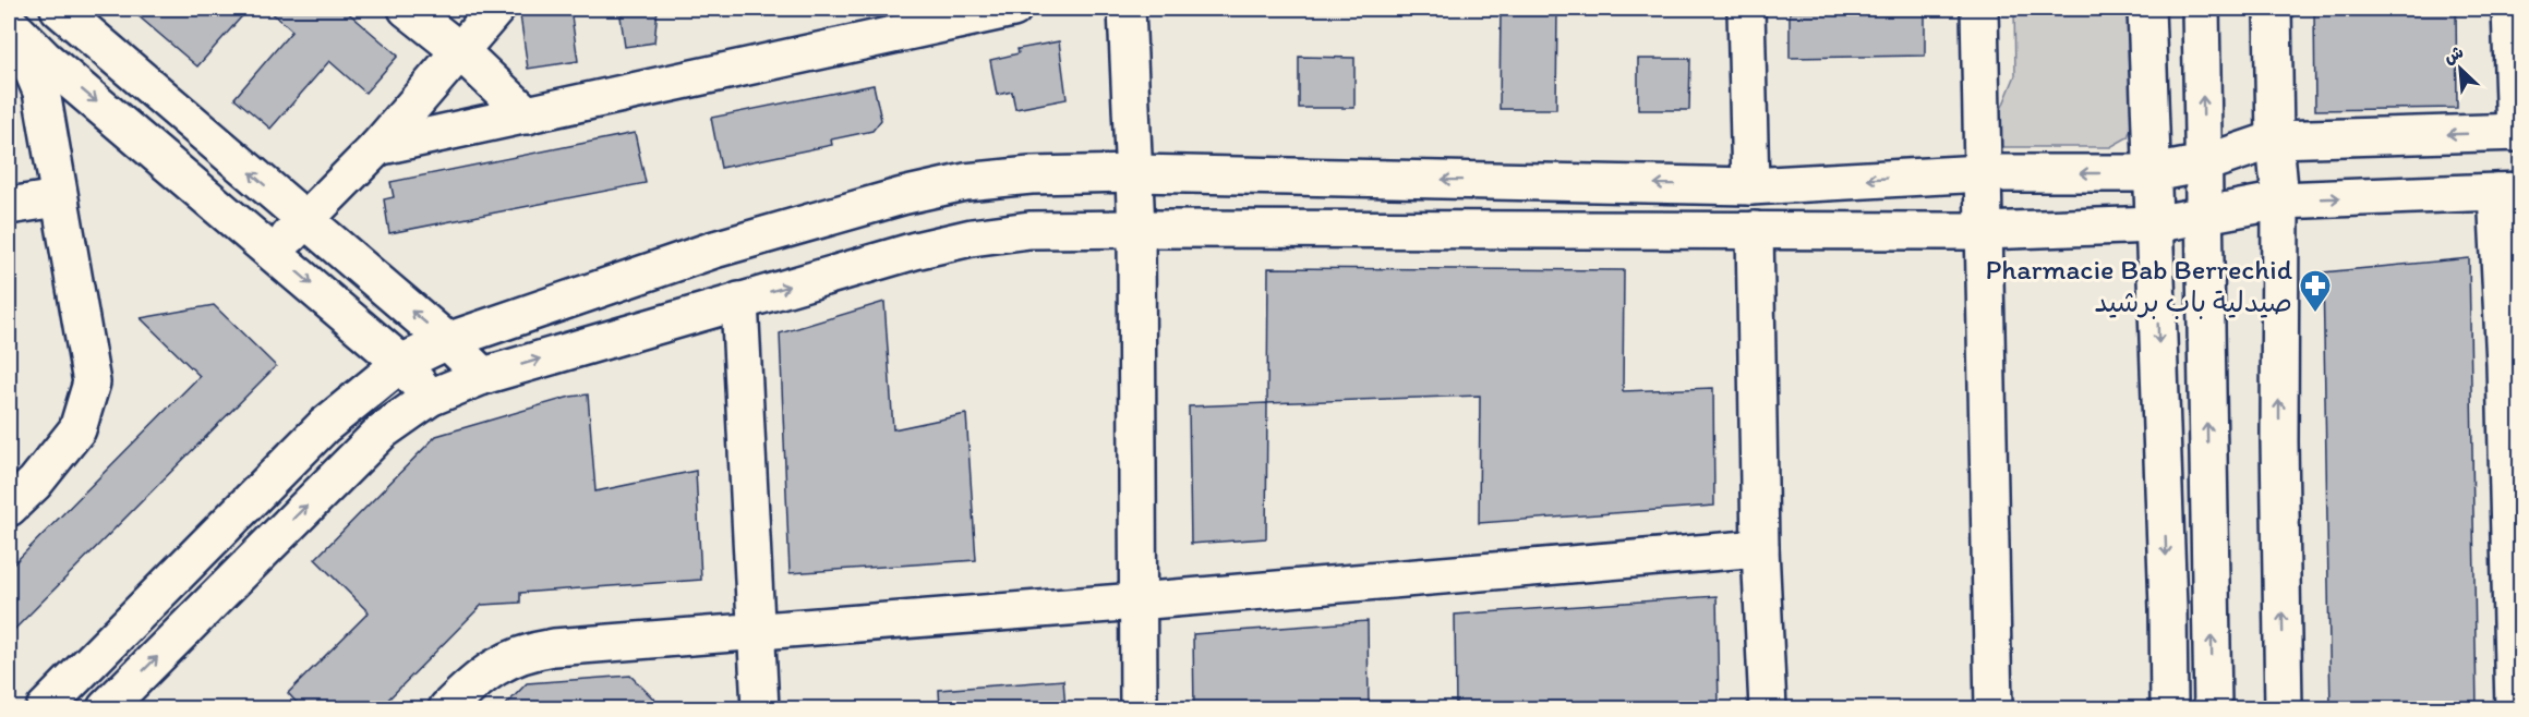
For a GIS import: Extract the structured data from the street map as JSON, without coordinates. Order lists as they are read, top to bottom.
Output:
{
  "places": {
    "pharmacy": ["Pharmacie Bab Berrechid صيدلية باب برشيد"]
  },
  "north": "top left"
}
